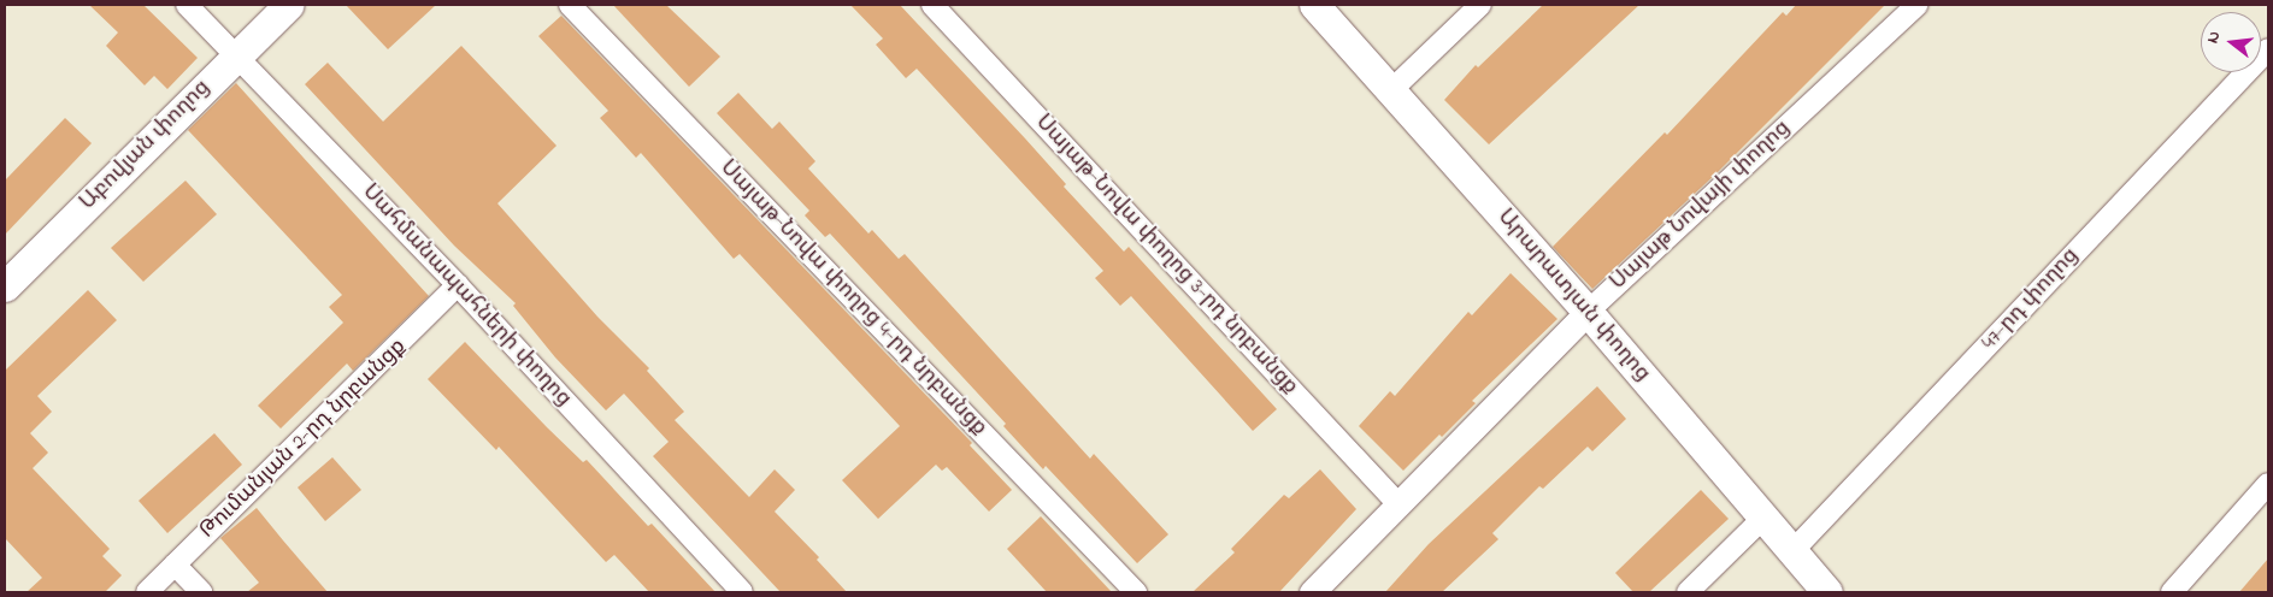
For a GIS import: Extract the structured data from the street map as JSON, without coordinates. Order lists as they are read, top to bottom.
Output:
{
  "streets": {
    "main road": ["Աբովյան փողոց", "Արարատյան փողոց"],
    "street": [
      "Սայաթ Նովայի փողոց",
      "Սայաթ-Նովա փողոց 3-րդ նրբանցք",
      "Սահմանապահների փողոց",
      "Սայաթ-Նովա փողոց 4-րդ նրբանցք",
      "47-րդ փողոց",
      "Թումանյան 2-րդ նրբանցք"
    ]
  },
  "crossings": [
    ["Աբովյան փողոց", "Սահմանապահների փողոց"],
    ["Սայաթ Նովայի փողոց", "Սայաթ-Նովա փողոց 3-րդ նրբանցք"],
    ["Սայաթ Նովայի փողոց", "Արարատյան փողոց"],
    ["Սահմանապահների փողոց", "Թումանյան 2-րդ նրբանցք"],
    ["Արարատյան փողոց", "47-րդ փողոց"]
  ],
  "north": "left"
}
